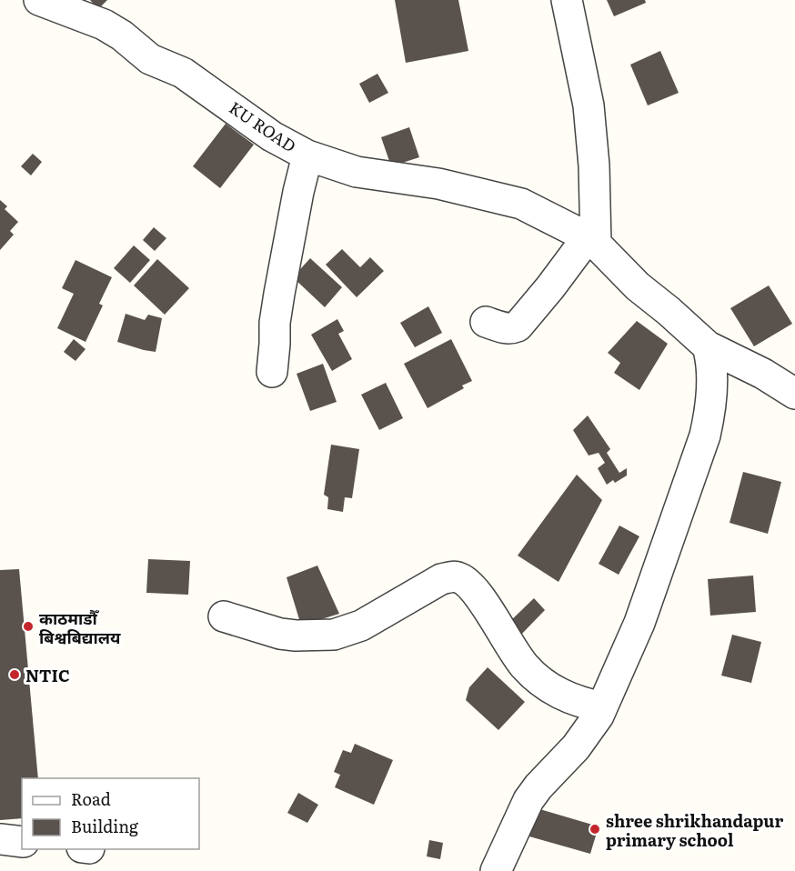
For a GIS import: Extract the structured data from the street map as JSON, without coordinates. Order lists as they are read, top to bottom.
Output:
{
  "streets": {
    "street": ["KU ROAD"]
  },
  "places": ["काठमाडौँ बिश्वबिद्यालय", "NTIC", "shree shrikhandapur primary school"],
  "legend": ["Road", "Building"]
}
